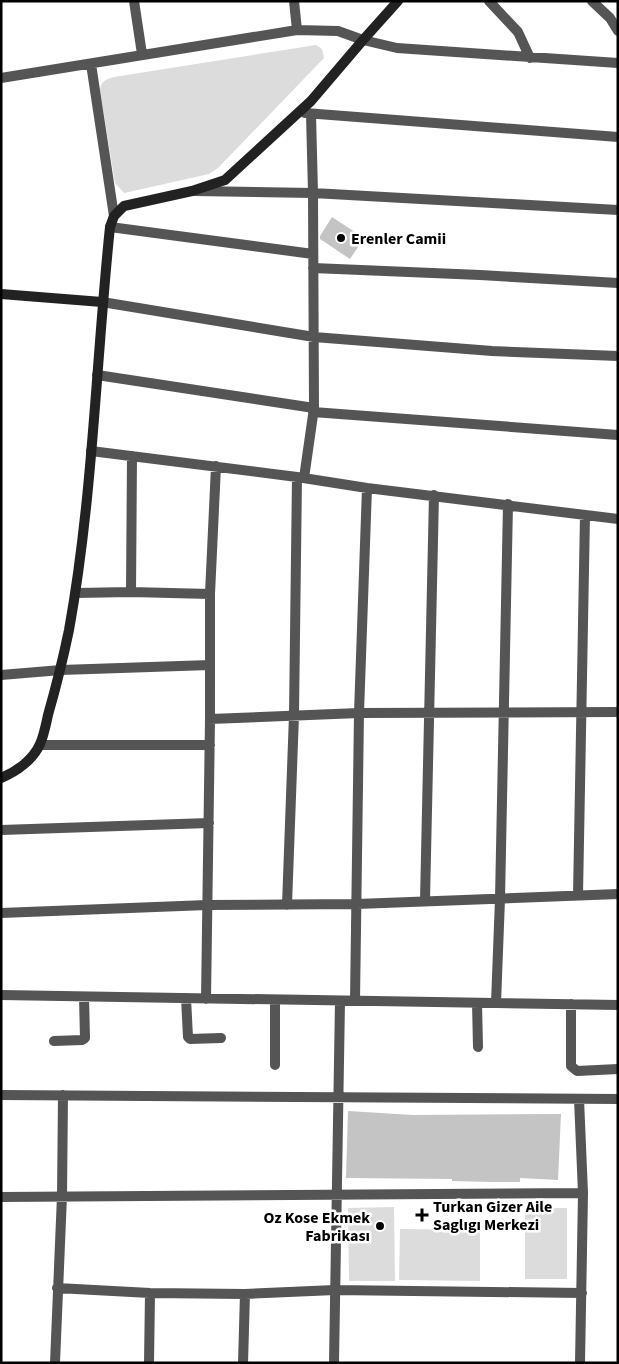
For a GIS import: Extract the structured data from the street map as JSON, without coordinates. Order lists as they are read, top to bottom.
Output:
{
  "places": {
    "other": ["Erenler Camii", "Oz Kose Ekmek Fabrikası"],
    "health": ["Turkan Gizer Aile Saglıgı Merkezi"]
  }
}
